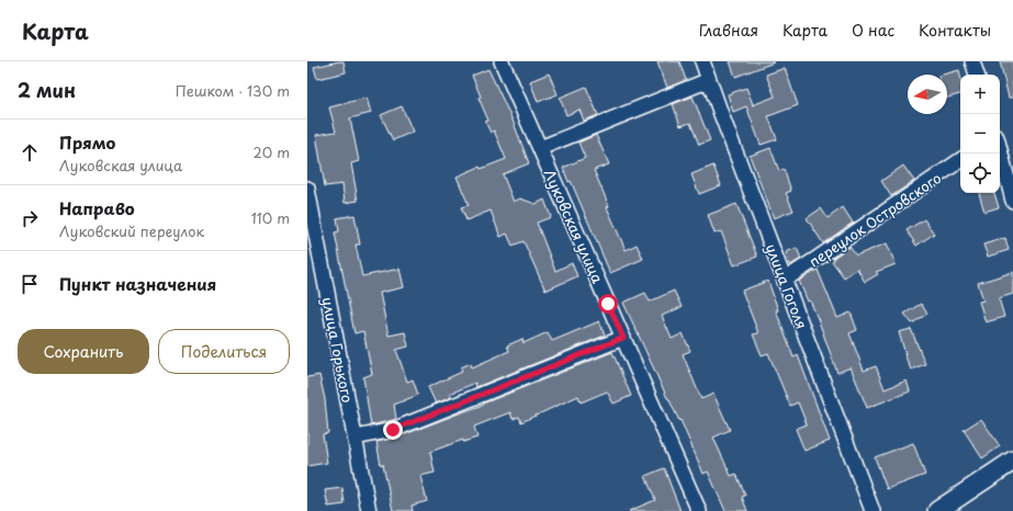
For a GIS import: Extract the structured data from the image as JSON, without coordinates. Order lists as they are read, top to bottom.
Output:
{
  "streets": {
    "street": [
      "переулок Островского",
      "Луковская улица",
      "улица Гоголя",
      "улица Горького"
    ]
  },
  "crossings": [
    ["переулок Островского", "улица Гоголя"]
  ],
  "north": "left",
  "page": {
    "header": "Карта",
    "nav": [
      "Главная",
      "Карта",
      "О нас",
      "Контакты"
    ],
    "heading": ["2 мин", "Пешком · 130 m"],
    "map_buttons": ["+", "−"],
    "list": [
      ["Прямо", "Луковская улица", "20 m"],
      ["Направо", "Луковский переулок", "110 m"],
      "Пункт назначения"
    ],
    "buttons": ["Сохранить", "Поделиться"]
  }
}
